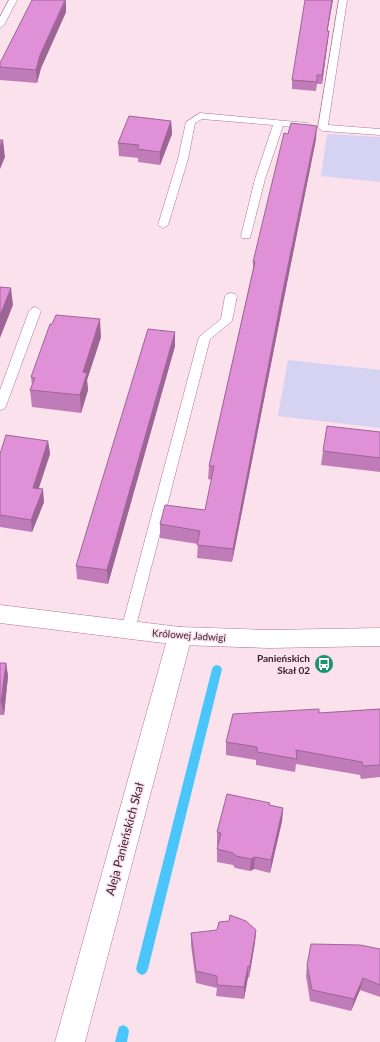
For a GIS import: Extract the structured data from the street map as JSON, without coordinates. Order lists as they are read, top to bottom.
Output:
{
  "streets": {
    "street": ["Królowej Jadwigi", "Aleja Panieńskich Skał"]
  },
  "crossings": [
    ["Królowej Jadwigi", "Aleja Panieńskich Skał"]
  ],
  "places": {
    "bus stop": ["Panieńskich Skał 02"]
  }
}
